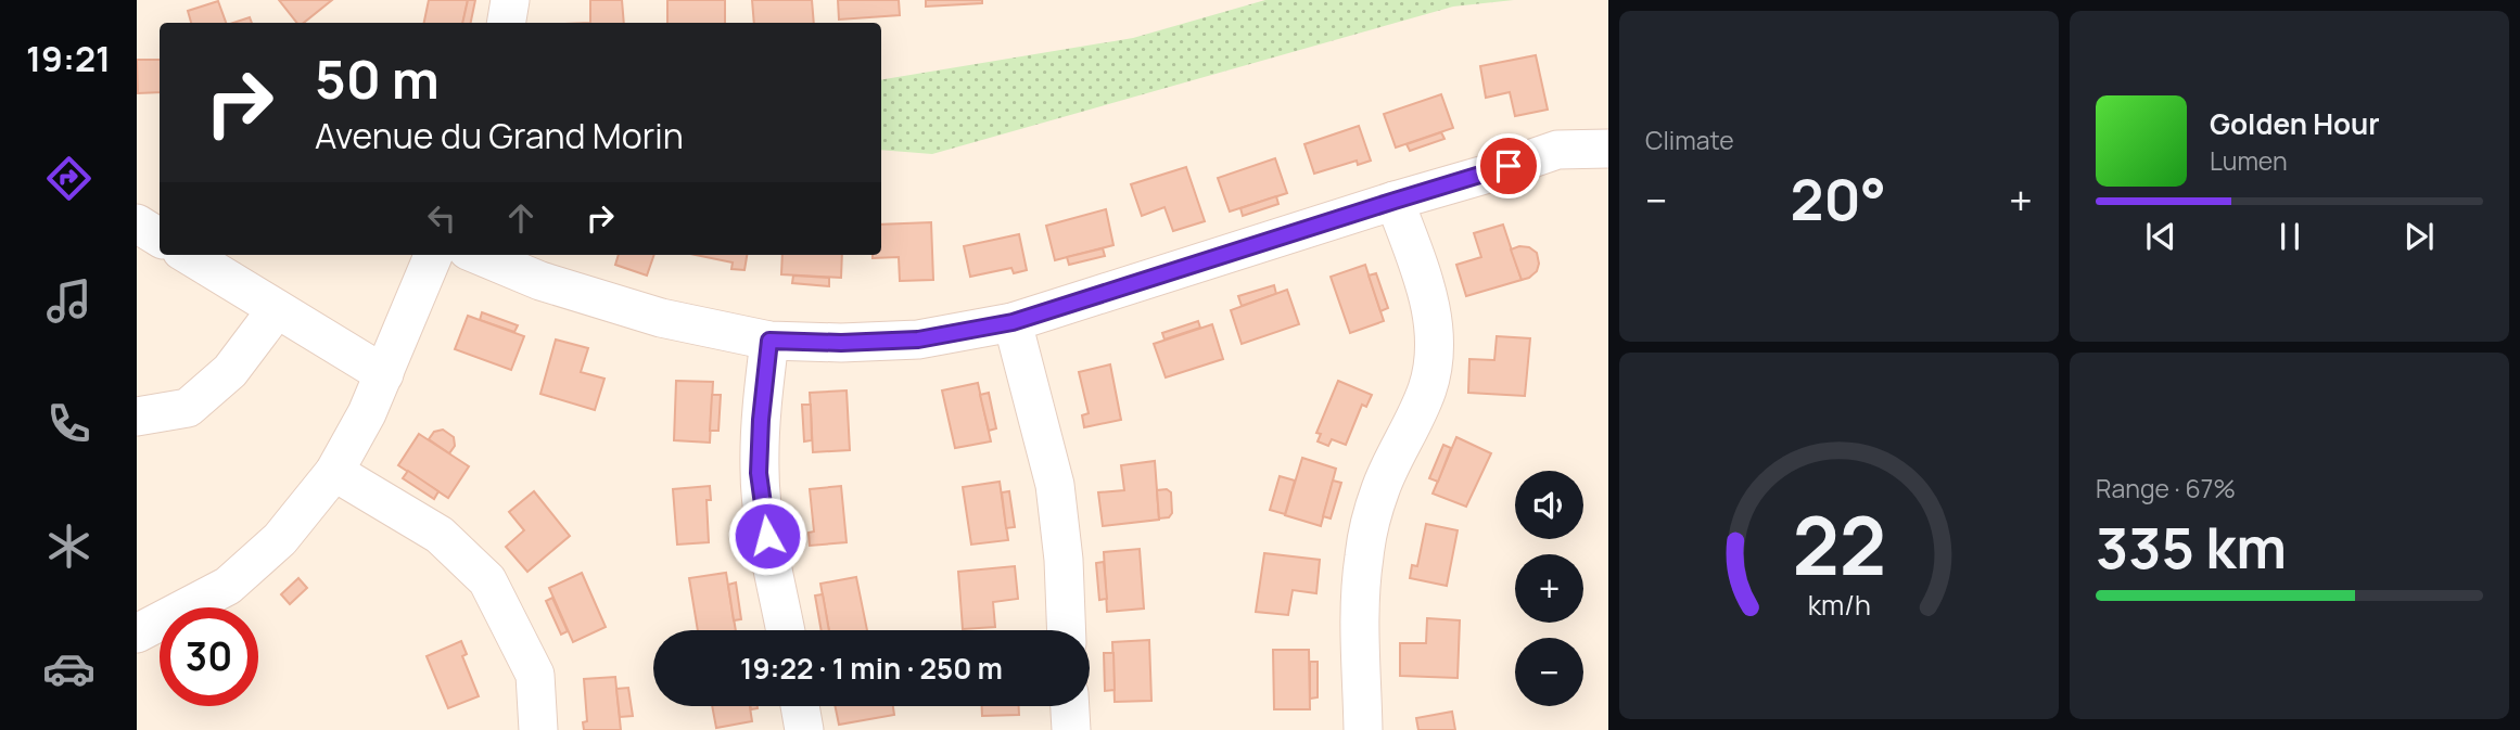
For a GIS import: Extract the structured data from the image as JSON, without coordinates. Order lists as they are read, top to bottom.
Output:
{
  "page": {
    "tabs": "19:21",
    "tile": [
      "Climate",
      ["Range · 67%", "335 km"]
    ],
    "turn": ["50 m", "Avenue du Grand Morin"],
    "song": ["Golden Hour", "Lumen"],
    "heat": ["−", "20°", "+"],
    "map_buttons": ["+", "−"],
    "limit": "30",
    "trip": "19:22 · 1 min · 250 m",
    "gauge": ["22", "km/h"]
  }
}
